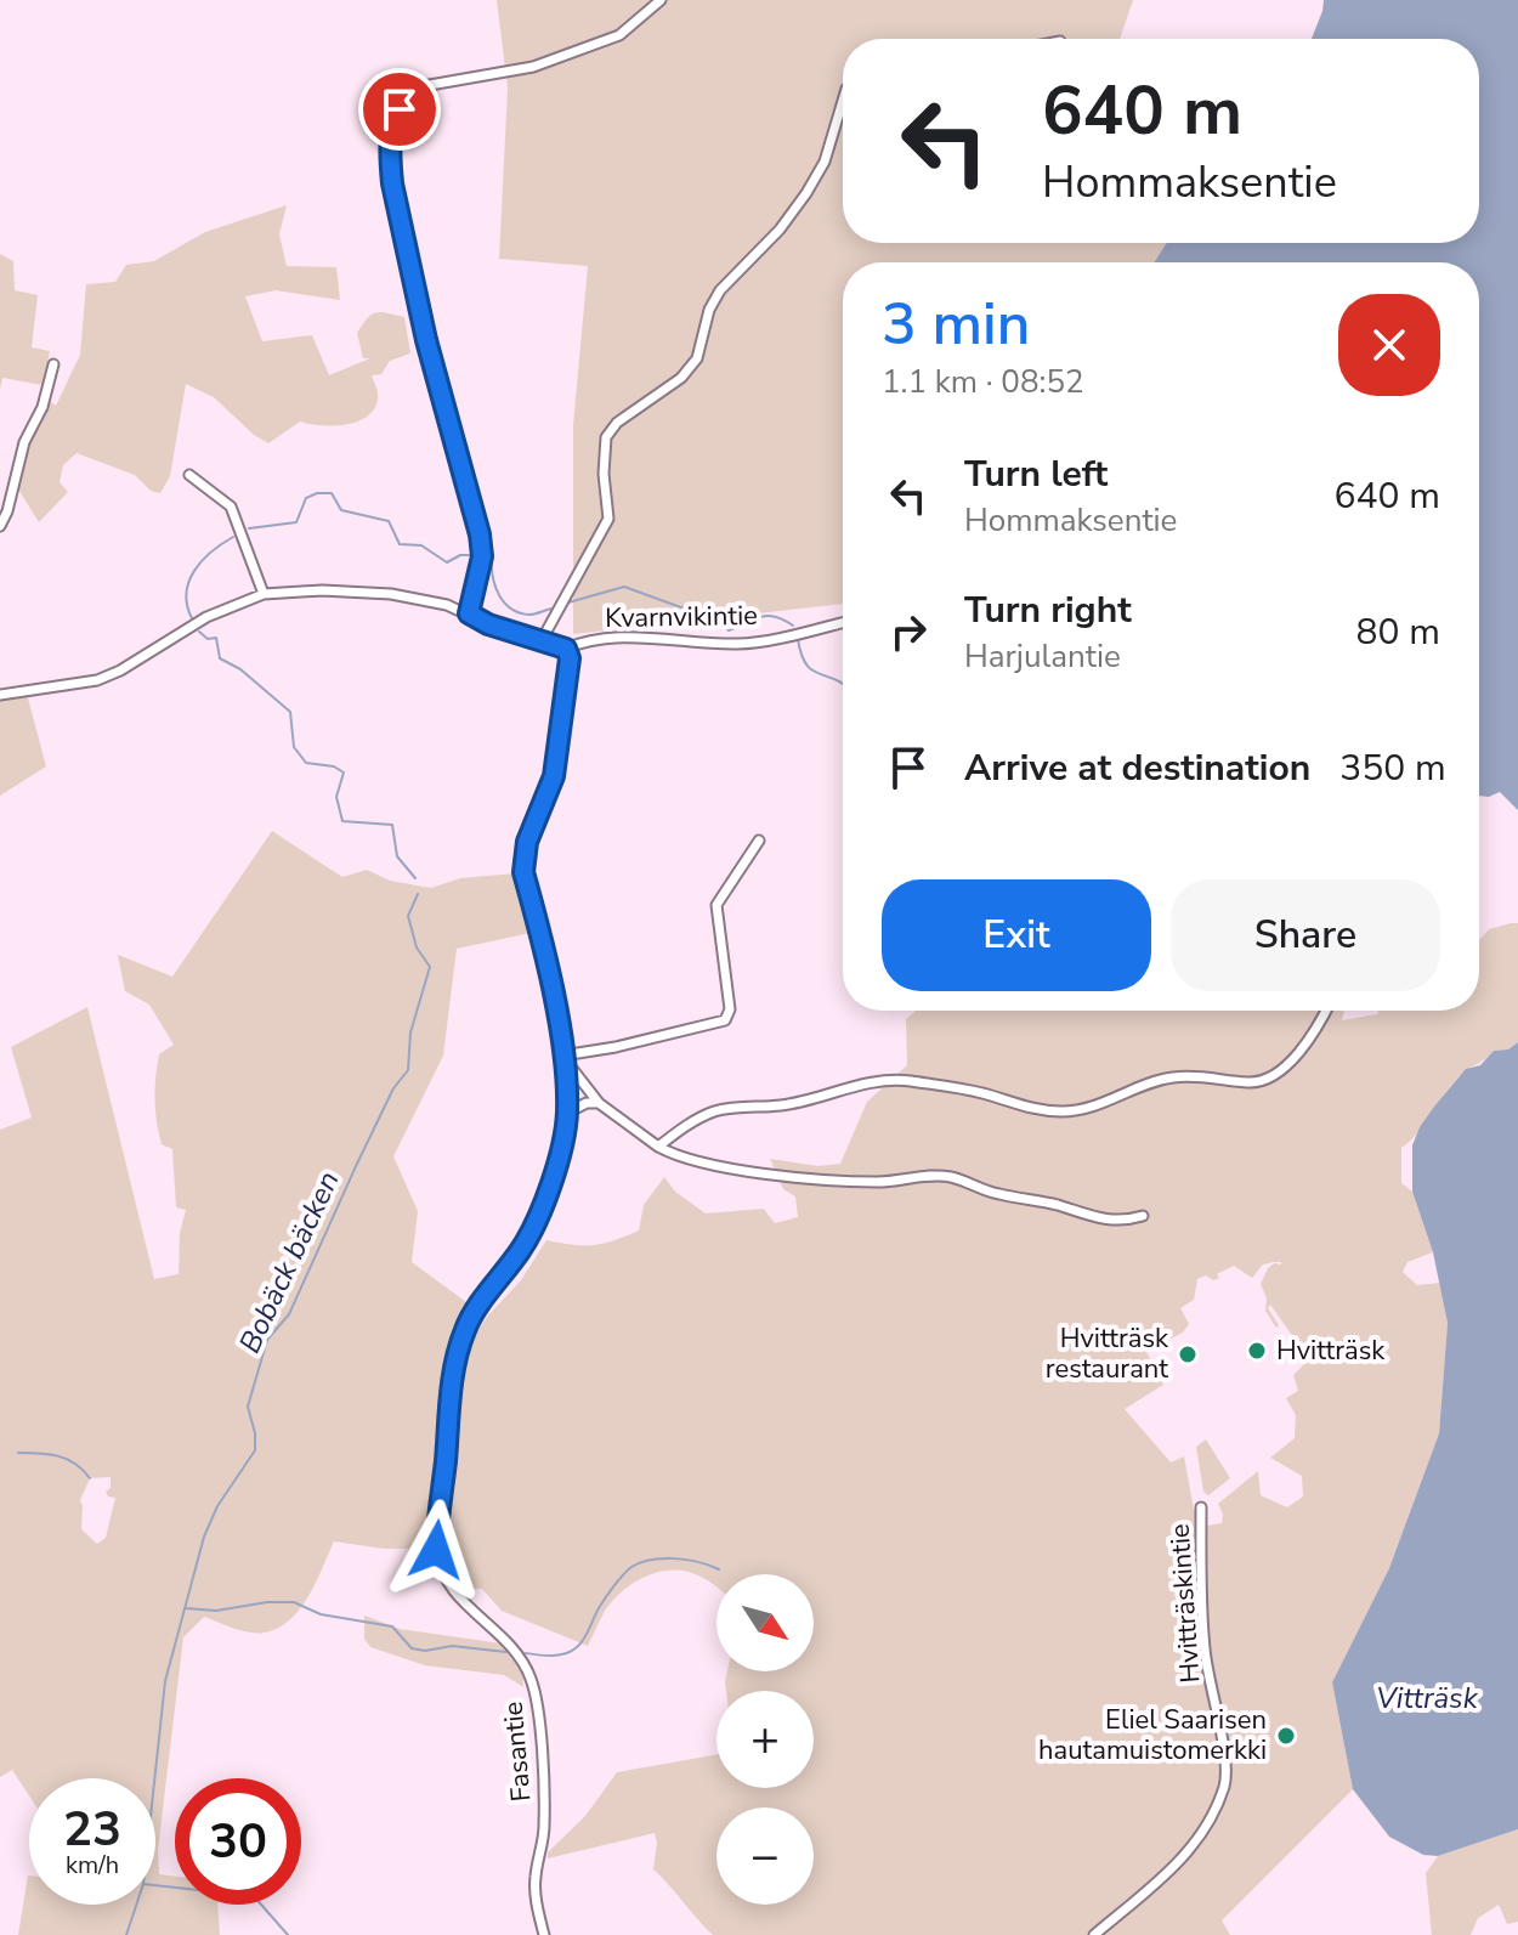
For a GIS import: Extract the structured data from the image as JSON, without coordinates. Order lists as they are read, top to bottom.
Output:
{
  "streets": {
    "street": ["Kvarnvikintie", "Hvitträskintie", "Fasantie"]
  },
  "crossings": [
    ["Kvarnvikintie", "Fasantie"]
  ],
  "water": ["Bobäck bäcken", "Vitträsk"],
  "places": ["Hvitträsk", "Hvitträsk restaurant", "Eliel Saarisen hautamuistomerkki"],
  "north": "bottom right",
  "page": {
    "turn": ["640 m", "Hommaksentie"],
    "heading": ["3 min", "1.1 km · 08:52"],
    "list": [
      {
        "name": "Turn left",
        "note": "Hommaksentie",
        "value": "640 m"
      },
      {
        "name": "Turn right",
        "note": "Harjulantie",
        "value": "80 m"
      },
      {
        "name": "Arrive at destination",
        "value": "350 m"
      }
    ],
    "buttons": ["Exit", "Share"],
    "map_buttons": ["+", "−"],
    "speed": "23 km/h",
    "limit": "30"
  }
}
